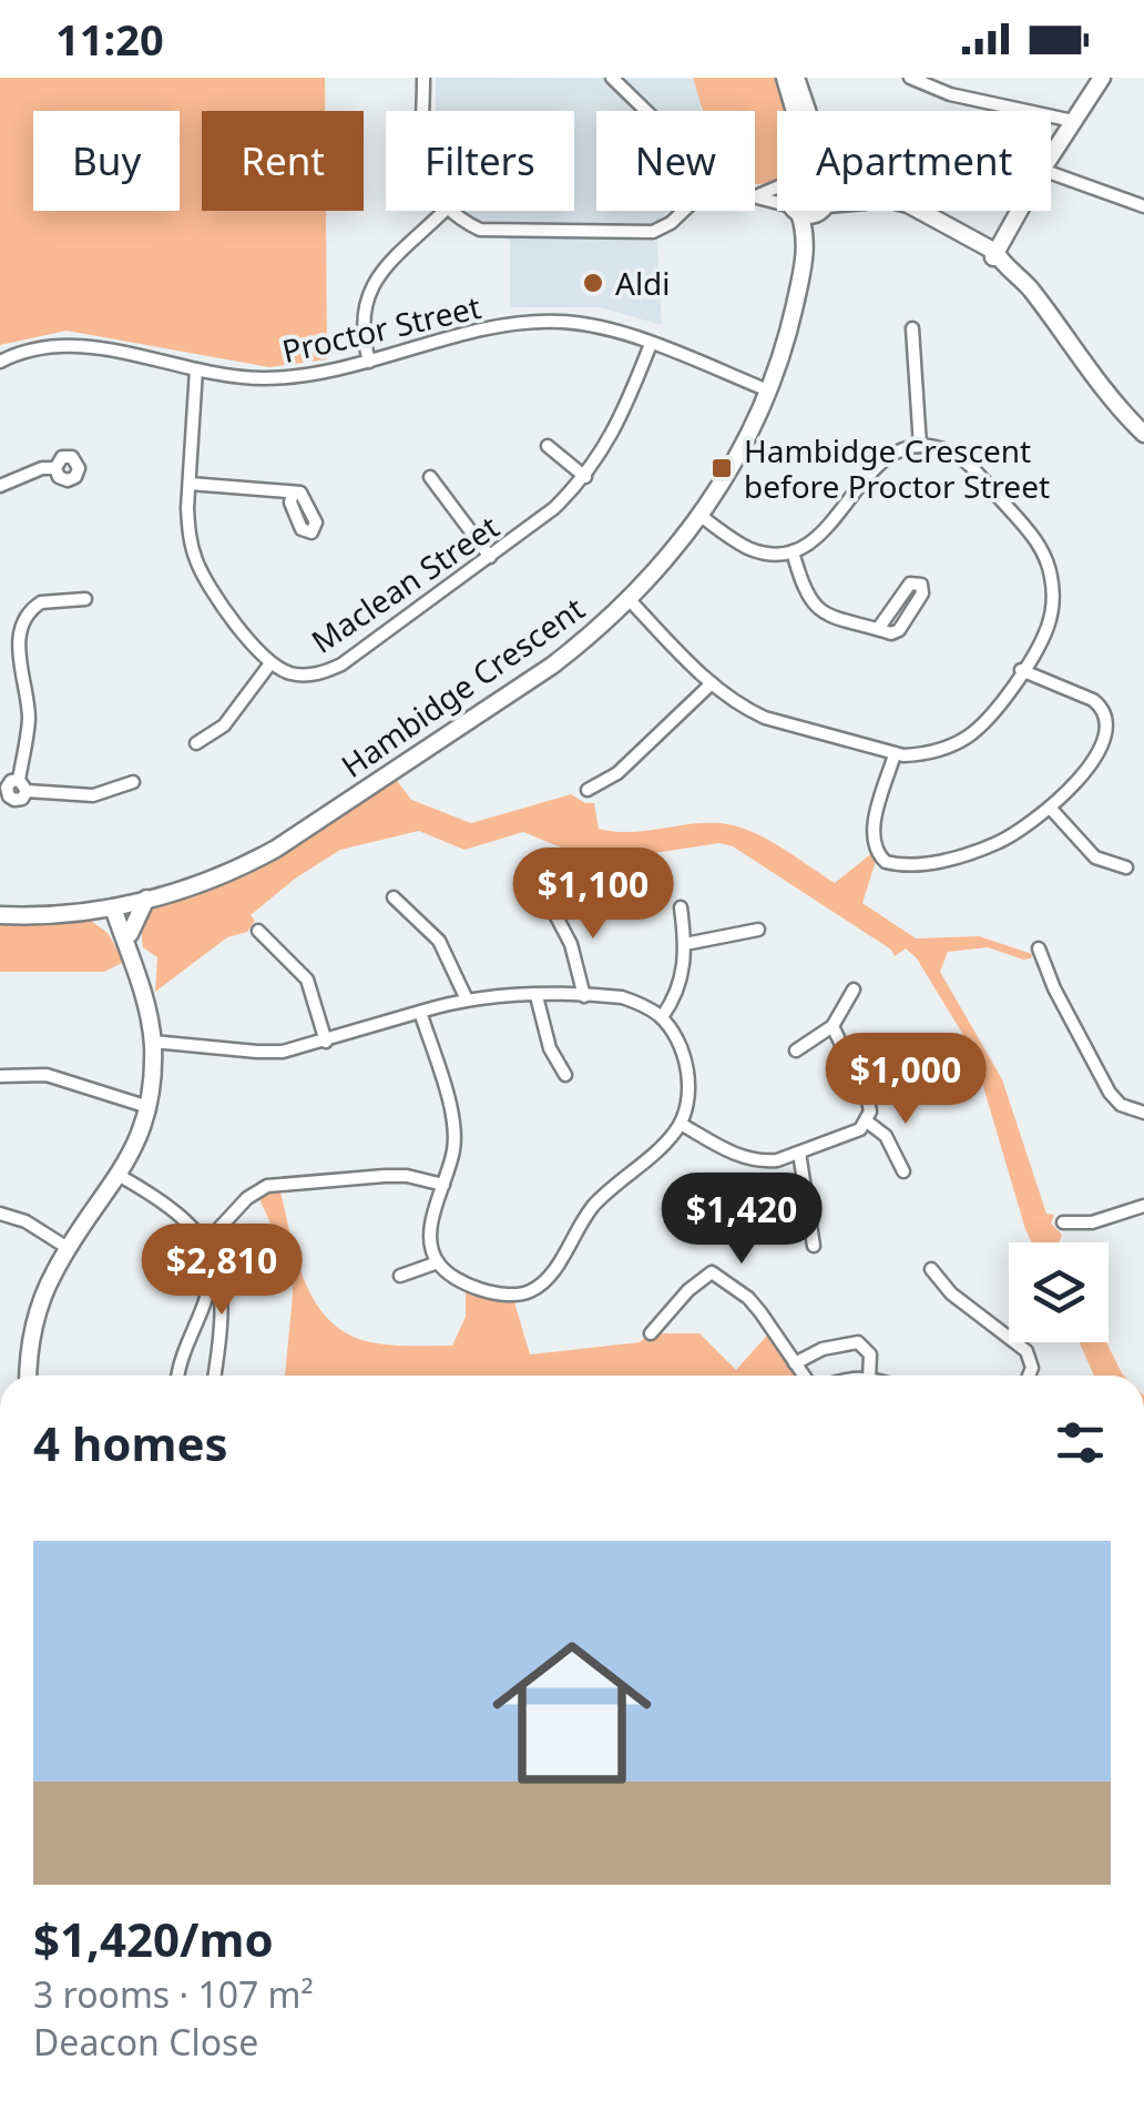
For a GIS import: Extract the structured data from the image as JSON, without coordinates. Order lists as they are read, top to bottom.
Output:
{
  "streets": {
    "street": ["Proctor Street", "Maclean Street", "Hambidge Crescent"]
  },
  "crossings": [
    ["Proctor Street", "Maclean Street"],
    ["Proctor Street", "Hambidge Crescent"]
  ],
  "places": {
    "other": ["Aldi"],
    "transit": ["Hambidge Crescent before Proctor Street"]
  },
  "page": {
    "status": "11:20",
    "chip": [
      "Buy",
      "Rent",
      "Filters",
      "New",
      "Apartment"
    ],
    "price": [
      "$1,100",
      "$1,000",
      "$1,420",
      "$2,810"
    ],
    "heading": "4 homes",
    "list": [
      {
        "name": "$1,420/mo",
        "note": "3 rooms · 107 m² · Deacon Close"
      }
    ]
  }
}
